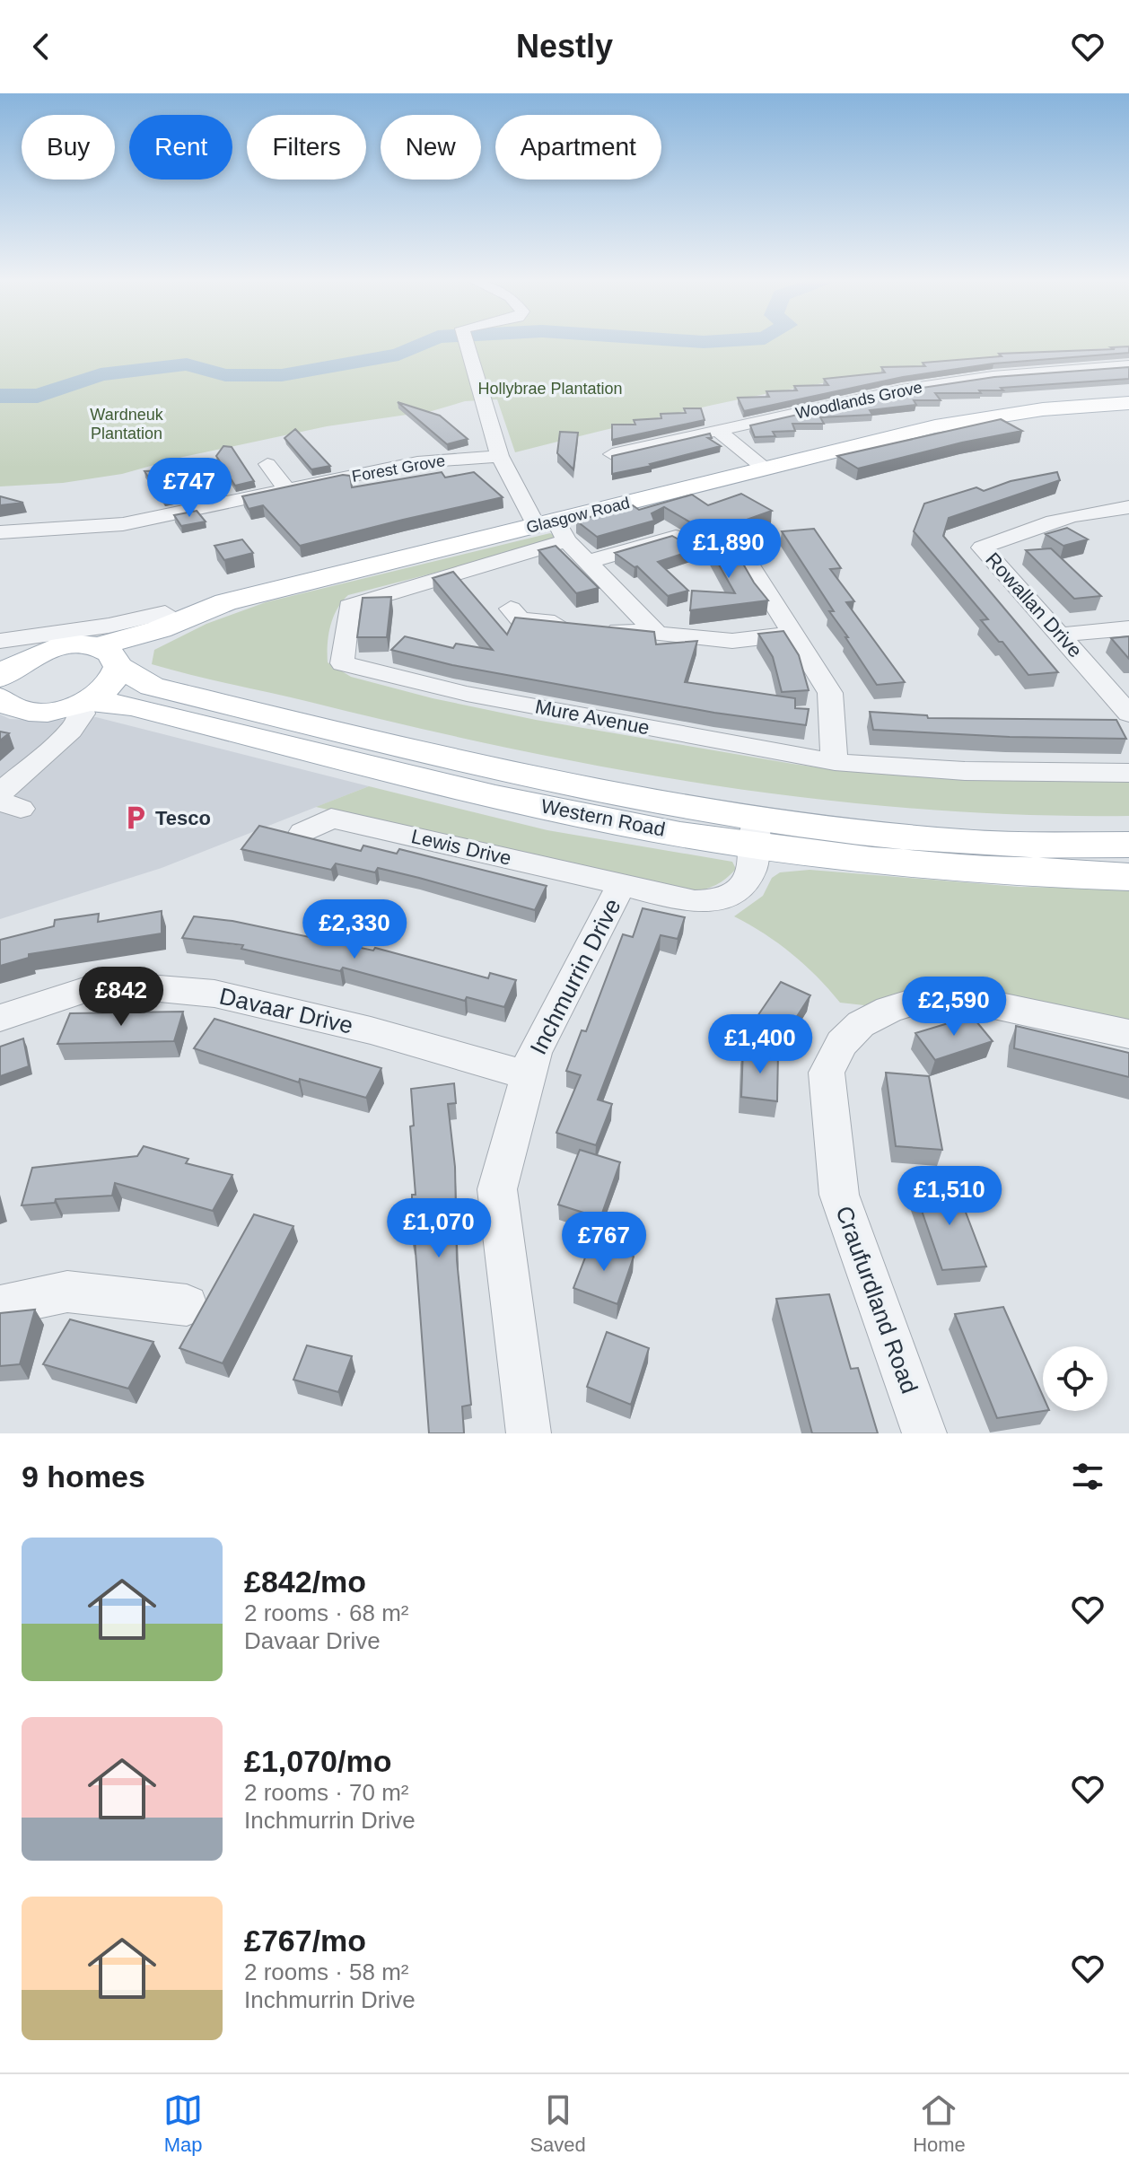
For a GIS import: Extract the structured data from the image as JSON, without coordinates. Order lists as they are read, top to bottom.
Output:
{
  "streets": {
    "main road": ["Glasgow Road", "Western Road"],
    "street": [
      "Woodlands Grove",
      "Forest Grove",
      "Rowallan Drive",
      "Mure Avenue",
      "Lewis Drive",
      "Inchmurrin Drive",
      "Davaar Drive",
      "Craufurdland Road"
    ]
  },
  "crossings": [
    ["Glasgow Road", "Mure Avenue"],
    ["Glasgow Road", "Western Road"],
    ["Western Road", "Inchmurrin Drive"],
    ["Lewis Drive", "Inchmurrin Drive"],
    ["Inchmurrin Drive", "Davaar Drive"]
  ],
  "parks": ["Hollybrae Plantation", "Wardneuk Plantation"],
  "places": {
    "parking": ["Tesco"]
  },
  "page": {
    "header": "Nestly",
    "chip": [
      "Buy",
      "Rent",
      "Filters",
      "New",
      "Apartment"
    ],
    "price": [
      "£747",
      "£1,890",
      "£2,330",
      "£842",
      "£2,590",
      "£1,400",
      "£1,510",
      "£1,070",
      "£767"
    ],
    "heading": "9 homes",
    "list": [
      {
        "name": "£842/mo",
        "note": "2 rooms · 68 m² · Davaar Drive"
      },
      {
        "name": "£1,070/mo",
        "note": "2 rooms · 70 m² · Inchmurrin Drive"
      },
      {
        "name": "£767/mo",
        "note": "2 rooms · 58 m² · Inchmurrin Drive"
      }
    ],
    "tabs": ["Map", "Saved", "Home"]
  }
}
